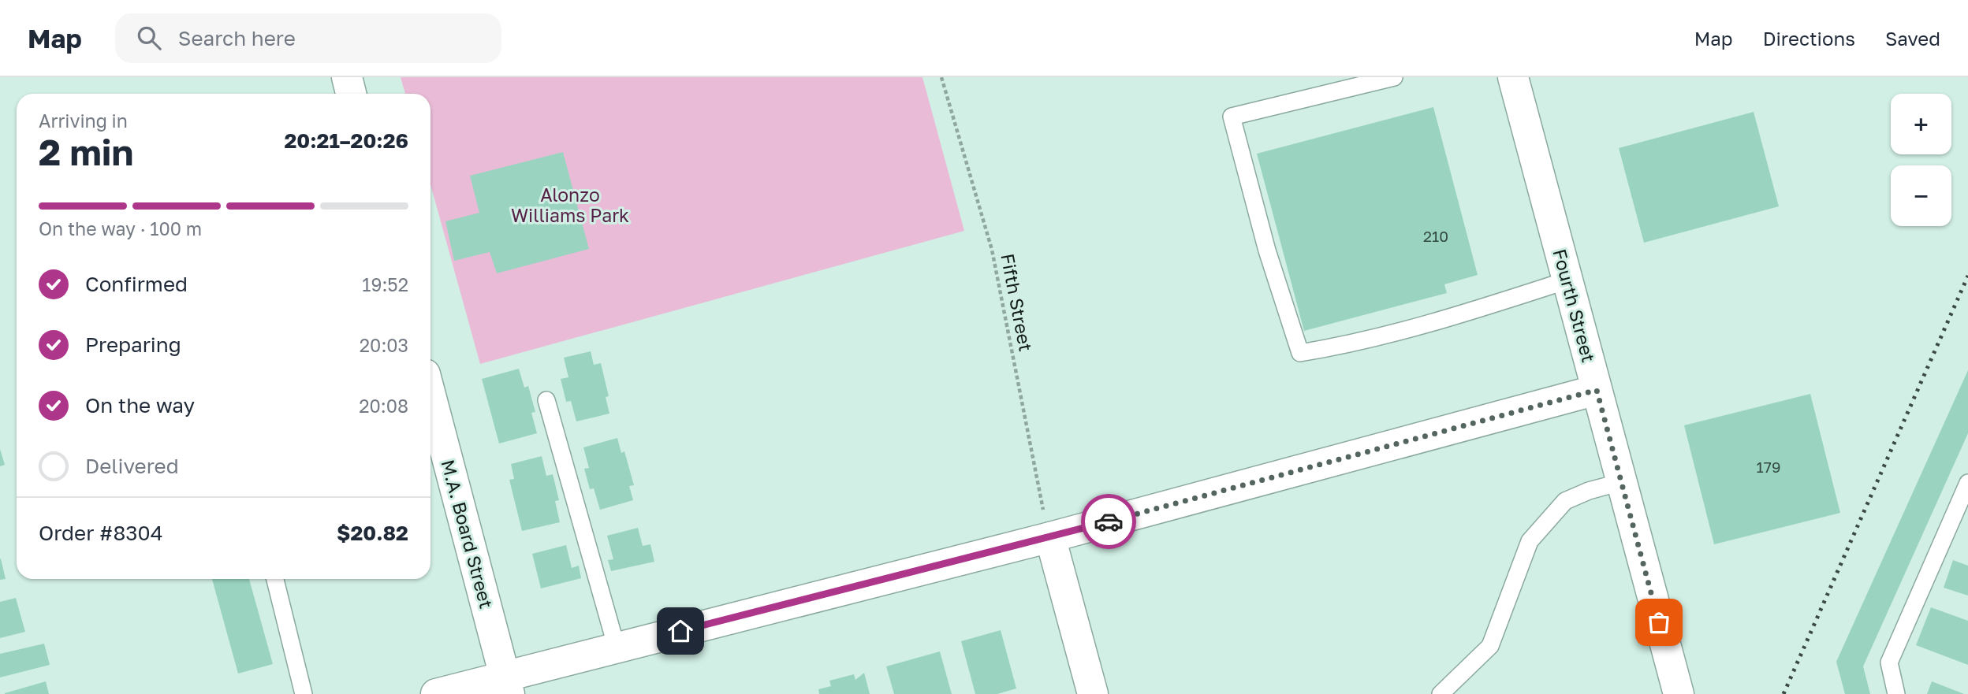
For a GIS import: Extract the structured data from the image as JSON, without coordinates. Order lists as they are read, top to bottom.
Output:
{
  "streets": {
    "street": ["Fourth Street", "M.A. Board Street"],
    "path": ["Fifth Street"]
  },
  "parks": ["Alonzo Williams Park"],
  "house_numbers": ["210", "179"],
  "page": {
    "header": "Map",
    "search": "Search here",
    "nav": ["Map", "Directions", "Saved"],
    "map_buttons": ["+", "−"],
    "heading": ["2 min", "Arriving in", "20:21–20:26"],
    "panel": ["Order #8304", "$20.82"],
    "bar": "On the way · 100 m",
    "list": [
      ["Confirmed", "19:52"],
      ["Preparing", "20:03"],
      ["On the way", "20:08"],
      "Delivered"
    ]
  }
}
